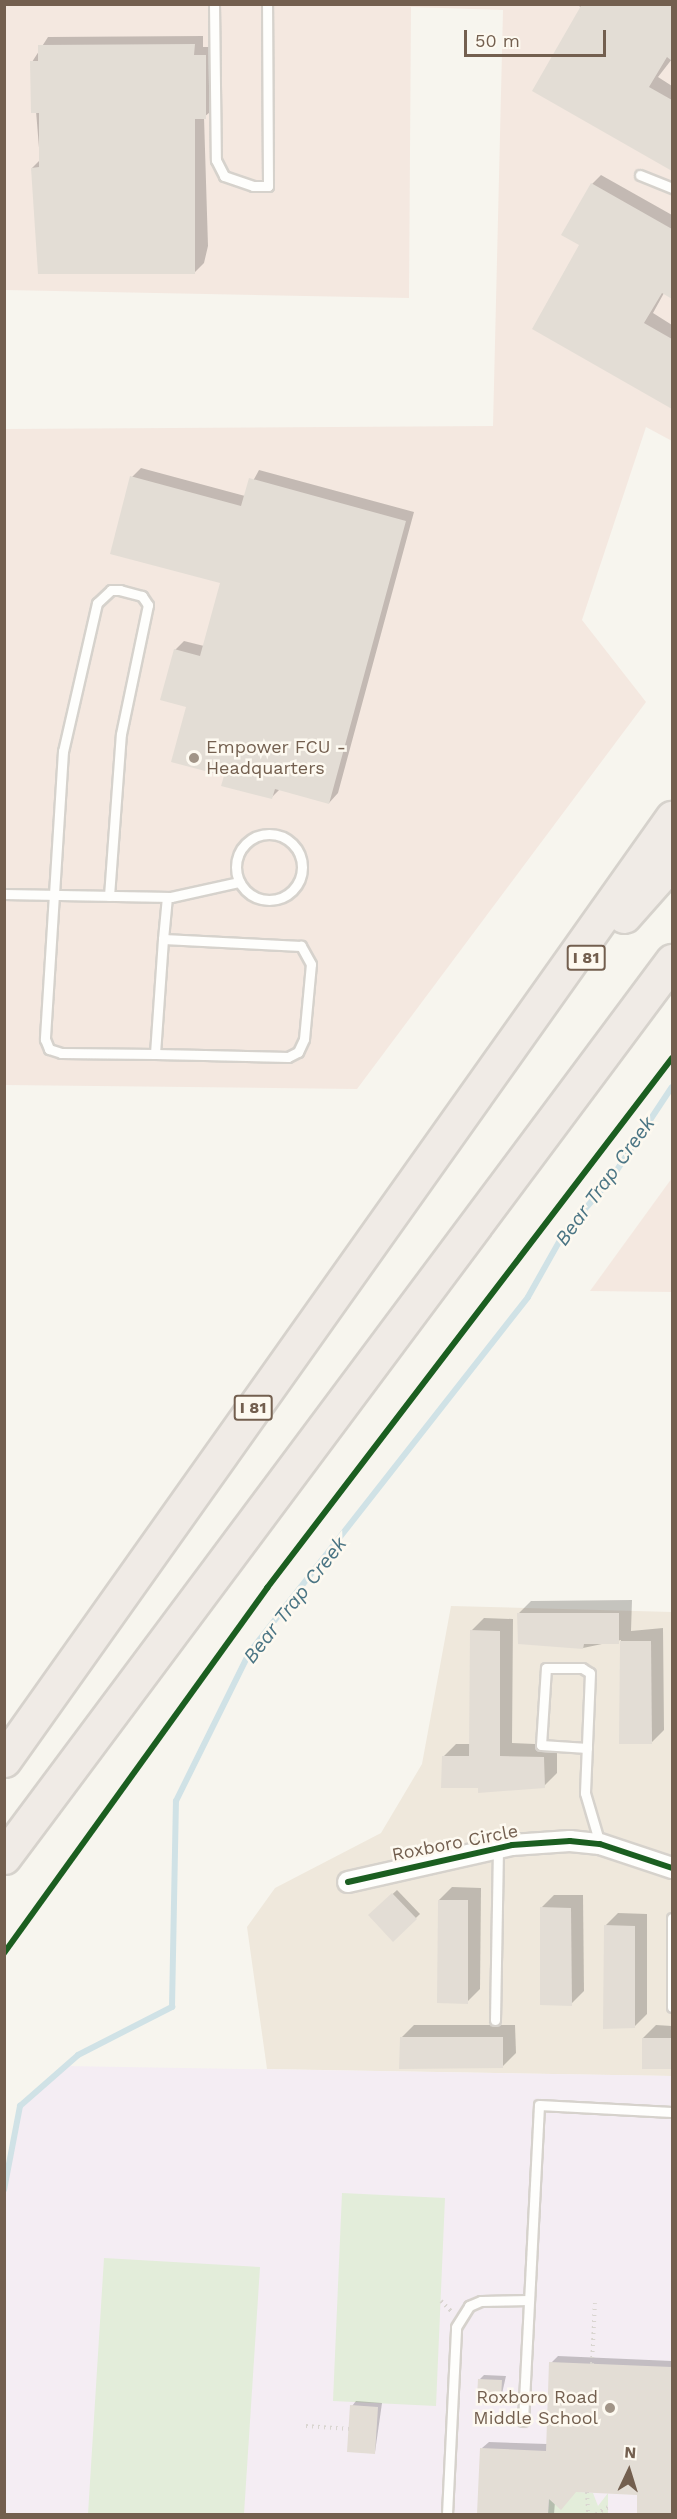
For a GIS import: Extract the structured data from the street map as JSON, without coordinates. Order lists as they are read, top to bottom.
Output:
{
  "streets": {
    "highway": ["I 81"],
    "street": ["Roxboro Circle"]
  },
  "water": ["Bear Trap Creek"],
  "places": ["Empower FCU - Headquarters", "Roxboro Road Middle School"],
  "scale_bar": "50 m",
  "north": "top"
}
